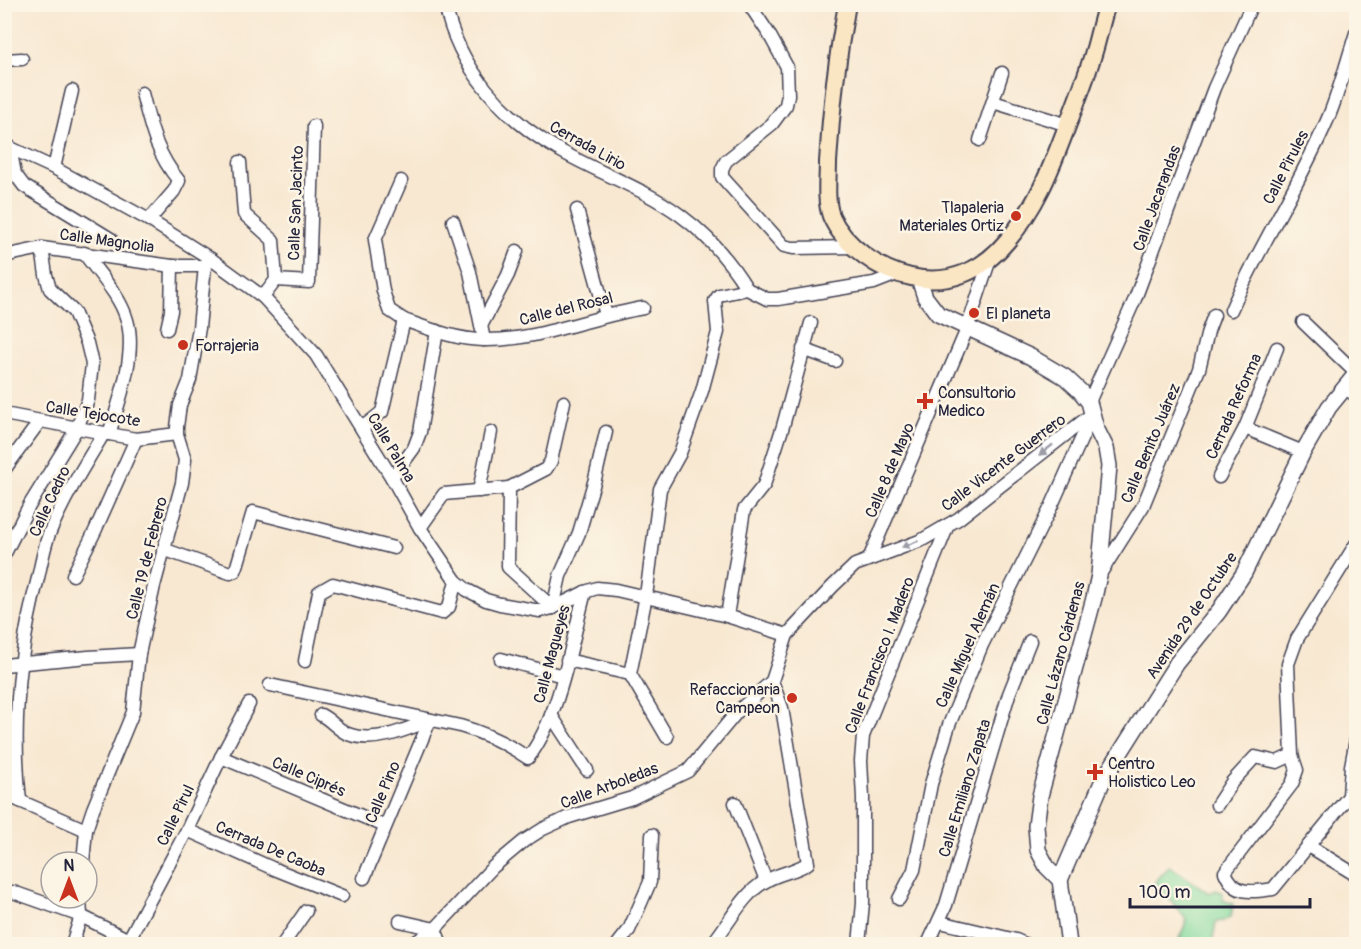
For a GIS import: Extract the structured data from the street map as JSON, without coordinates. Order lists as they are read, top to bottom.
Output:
{
  "streets": {
    "street": [
      "Cerrada Lirio",
      "Calle Pirules",
      "Calle Jacarandas",
      "Calle San Jacinto",
      "Calle Magnolia",
      "Calle del Rosal",
      "Cerrada Reforma",
      "Calle Tejocote",
      "Calle Benito Juárez",
      "Calle Palma",
      "Calle Vicente Guerrero",
      "Calle 8 de Mayo",
      "Calle Cedro",
      "Calle 19 de Febrero",
      "Avenida 29 de Octubre",
      "Calle Miguel Alemán",
      "Calle Lázaro Cárdenas",
      "Calle Magueyes",
      "Calle Francisco I. Madero",
      "Calle Ciprés",
      "Calle Arboledas",
      "Calle Emiliano Zapata",
      "Calle Pino",
      "Calle Pirul",
      "Cerrada De Caoba"
    ]
  },
  "crossings": [
    ["Calle Jacarandas", "Calle Vicente Guerrero"],
    ["Calle Jacarandas", "Calle Miguel Alemán"],
    ["Calle Jacarandas", "Calle Lázaro Cárdenas"],
    ["Calle Magnolia", "Calle Palma"],
    ["Calle Magnolia", "Calle Cedro"],
    ["Calle Magnolia", "Calle 19 de Febrero"],
    ["Calle Tejocote", "Calle Cedro"],
    ["Calle Tejocote", "Calle 19 de Febrero"],
    ["Calle Benito Juárez", "Calle Lázaro Cárdenas"],
    ["Calle Palma", "Calle Vicente Guerrero"],
    ["Calle Palma", "Calle 19 de Febrero"],
    ["Calle Palma", "Calle Magueyes"],
    ["Calle Vicente Guerrero", "Calle 8 de Mayo"],
    ["Calle Vicente Guerrero", "Calle Miguel Alemán"],
    ["Calle Vicente Guerrero", "Calle Lázaro Cárdenas"],
    ["Calle Vicente Guerrero", "Calle Francisco I. Madero"],
    ["Calle 8 de Mayo", "Calle Lázaro Cárdenas"],
    ["Avenida 29 de Octubre", "Calle Lázaro Cárdenas"],
    ["Calle Miguel Alemán", "Calle Lázaro Cárdenas"],
    ["Calle Magueyes", "Calle Pino"],
    ["Calle Ciprés", "Calle Pino"],
    ["Calle Ciprés", "Calle Pirul"],
    ["Calle Pirul", "Cerrada De Caoba"]
  ],
  "one_way": ["Calle Vicente Guerrero"],
  "places": {
    "other": [
      "Tlapaleria Materiales Ortiz",
      "El planeta",
      "Forrajeria",
      "Refaccionaria Campeon"
    ],
    "health": ["Consultorio Medico", "Centro Holistico Leo"]
  },
  "scale_bar": "100 m",
  "north": "top"
}
